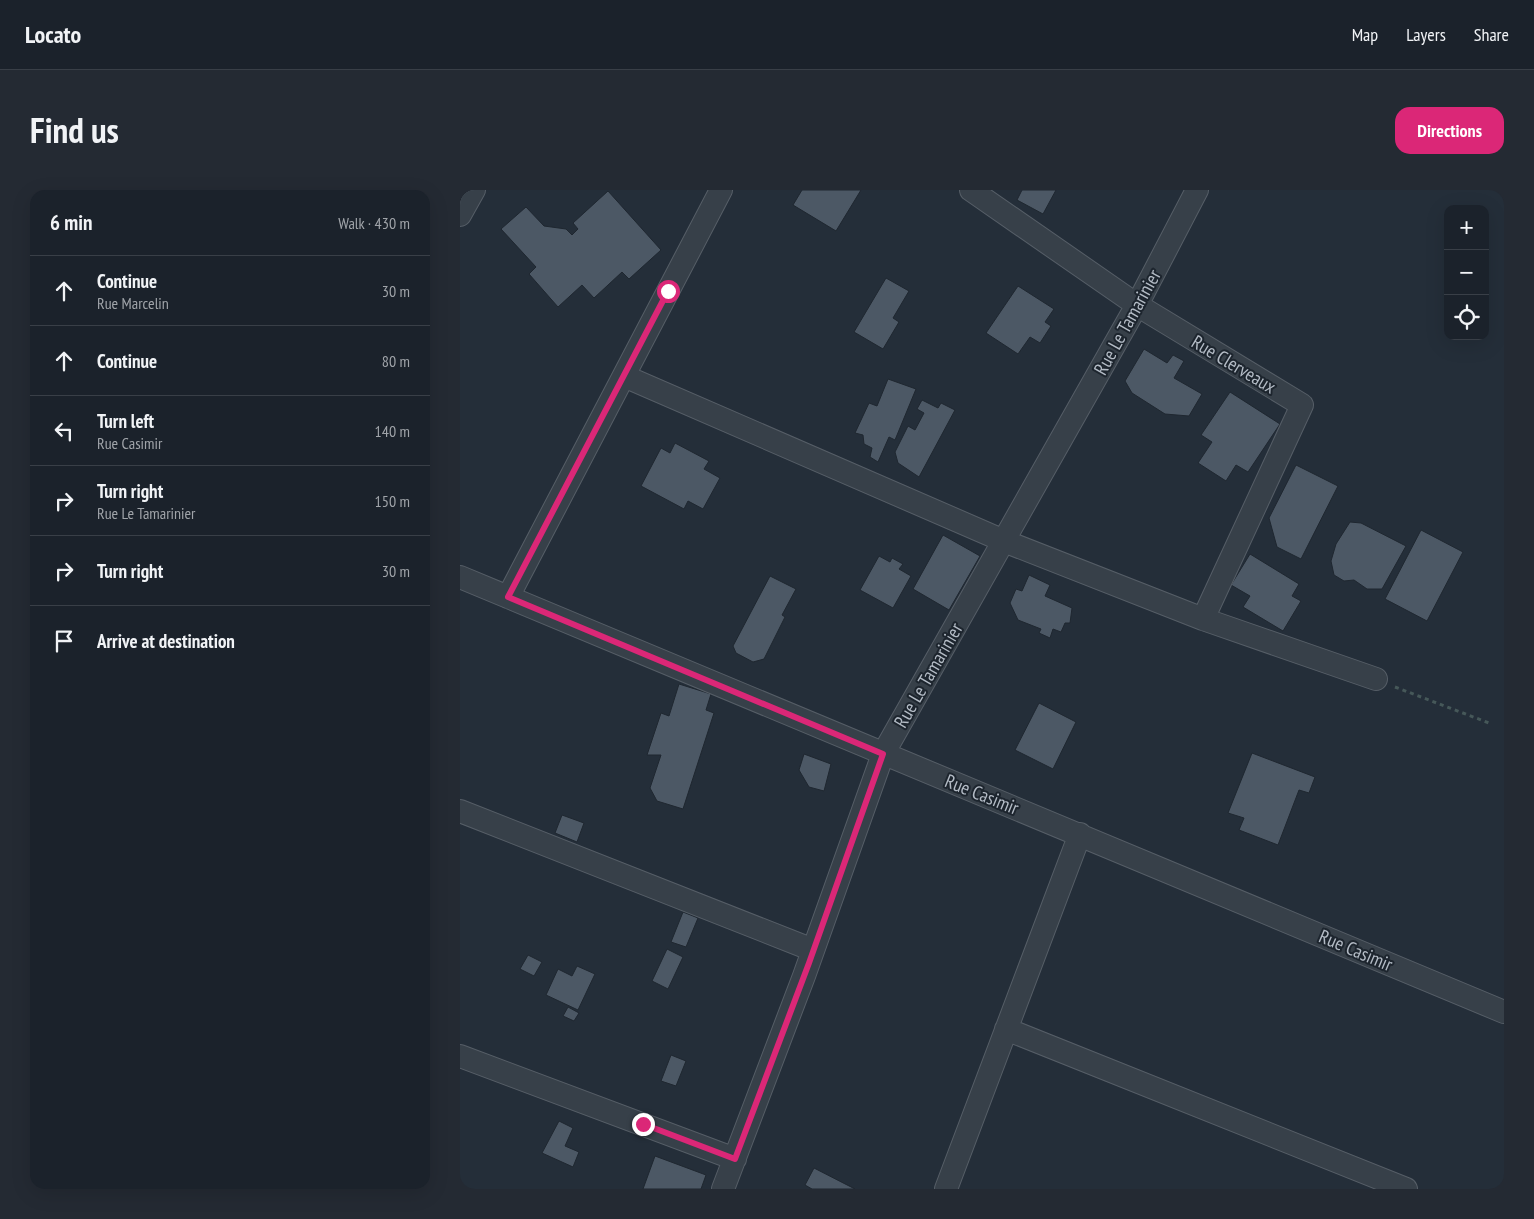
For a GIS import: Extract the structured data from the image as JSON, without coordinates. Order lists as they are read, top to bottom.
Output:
{
  "streets": {
    "street": ["Rue Le Tamarinier", "Rue Clerveaux", "Rue Casimir"]
  },
  "crossings": [
    ["Rue Le Tamarinier", "Rue Clerveaux"],
    ["Rue Le Tamarinier", "Rue Casimir"]
  ],
  "page": {
    "header": "Locato",
    "nav": ["Map", "Layers", "Share"],
    "title": "Find us",
    "buttons": "Directions",
    "heading": ["6 min", "Walk · 430 m"],
    "map_buttons": ["+", "−"],
    "list": [
      ["Continue", "Rue Marcelin", "30 m"],
      ["Continue", "80 m"],
      ["Turn left", "Rue Casimir", "140 m"],
      ["Turn right", "Rue Le Tamarinier", "150 m"],
      ["Turn right", "30 m"],
      "Arrive at destination"
    ]
  }
}
